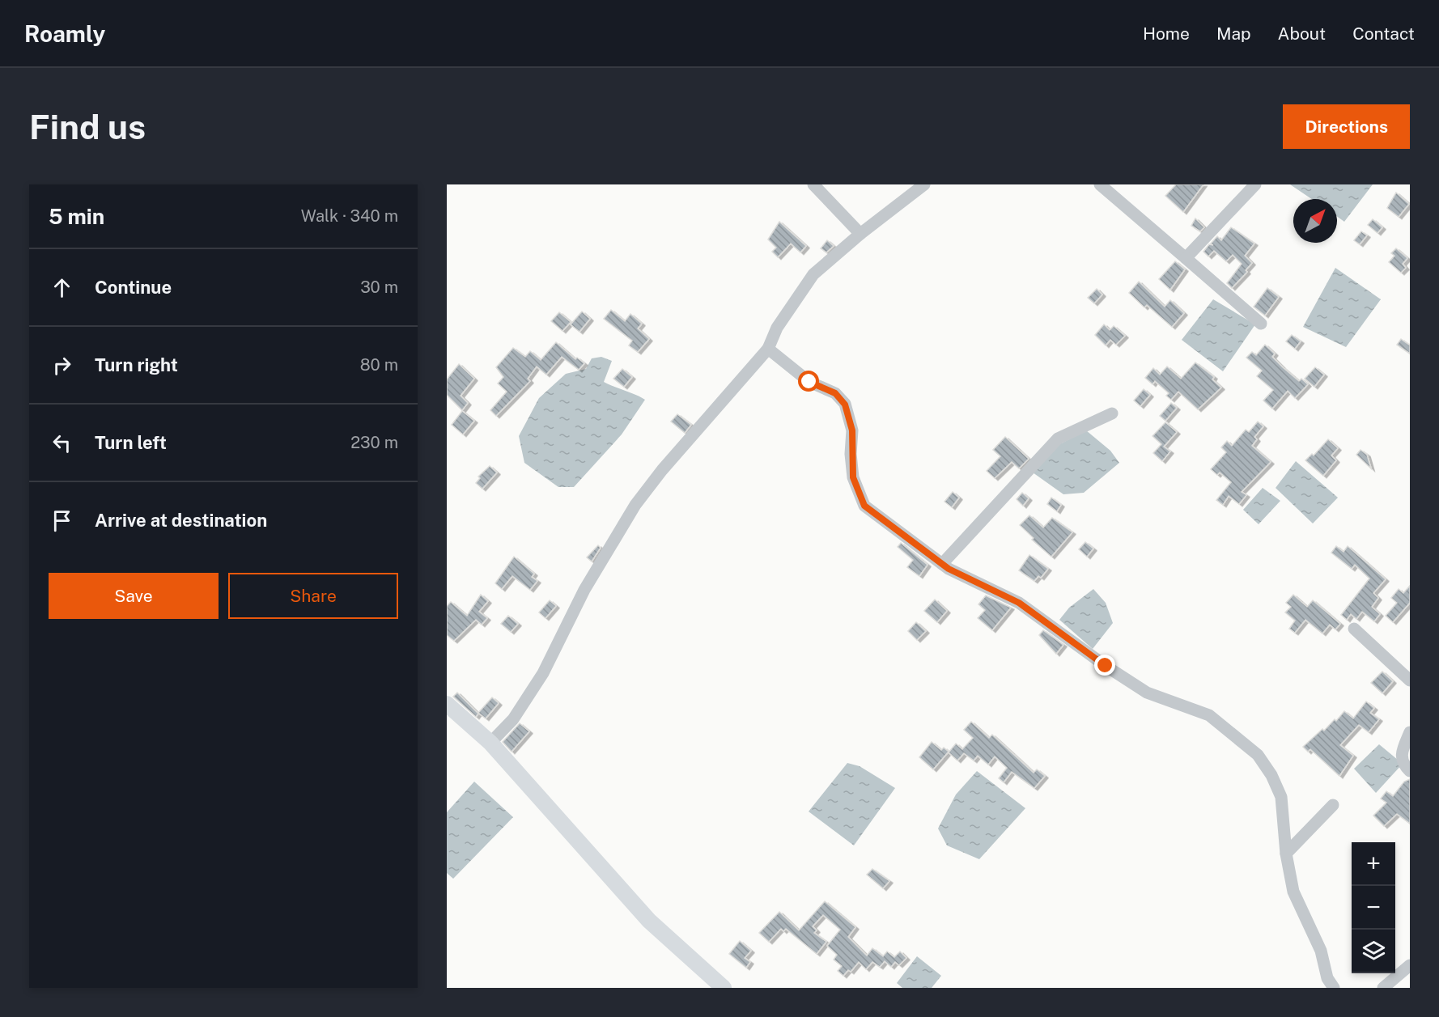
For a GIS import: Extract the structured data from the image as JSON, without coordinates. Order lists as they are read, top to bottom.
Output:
{
  "north": "top right",
  "page": {
    "header": "Roamly",
    "nav": [
      "Home",
      "Map",
      "About",
      "Contact"
    ],
    "buttons": [
      "Directions",
      ["Save", "Share"]
    ],
    "title": "Find us",
    "heading": ["5 min", "Walk · 340 m"],
    "list": [
      ["Continue", "30 m"],
      ["Turn right", "80 m"],
      ["Turn left", "230 m"],
      "Arrive at destination"
    ],
    "map_buttons": ["+", "−"]
  }
}
